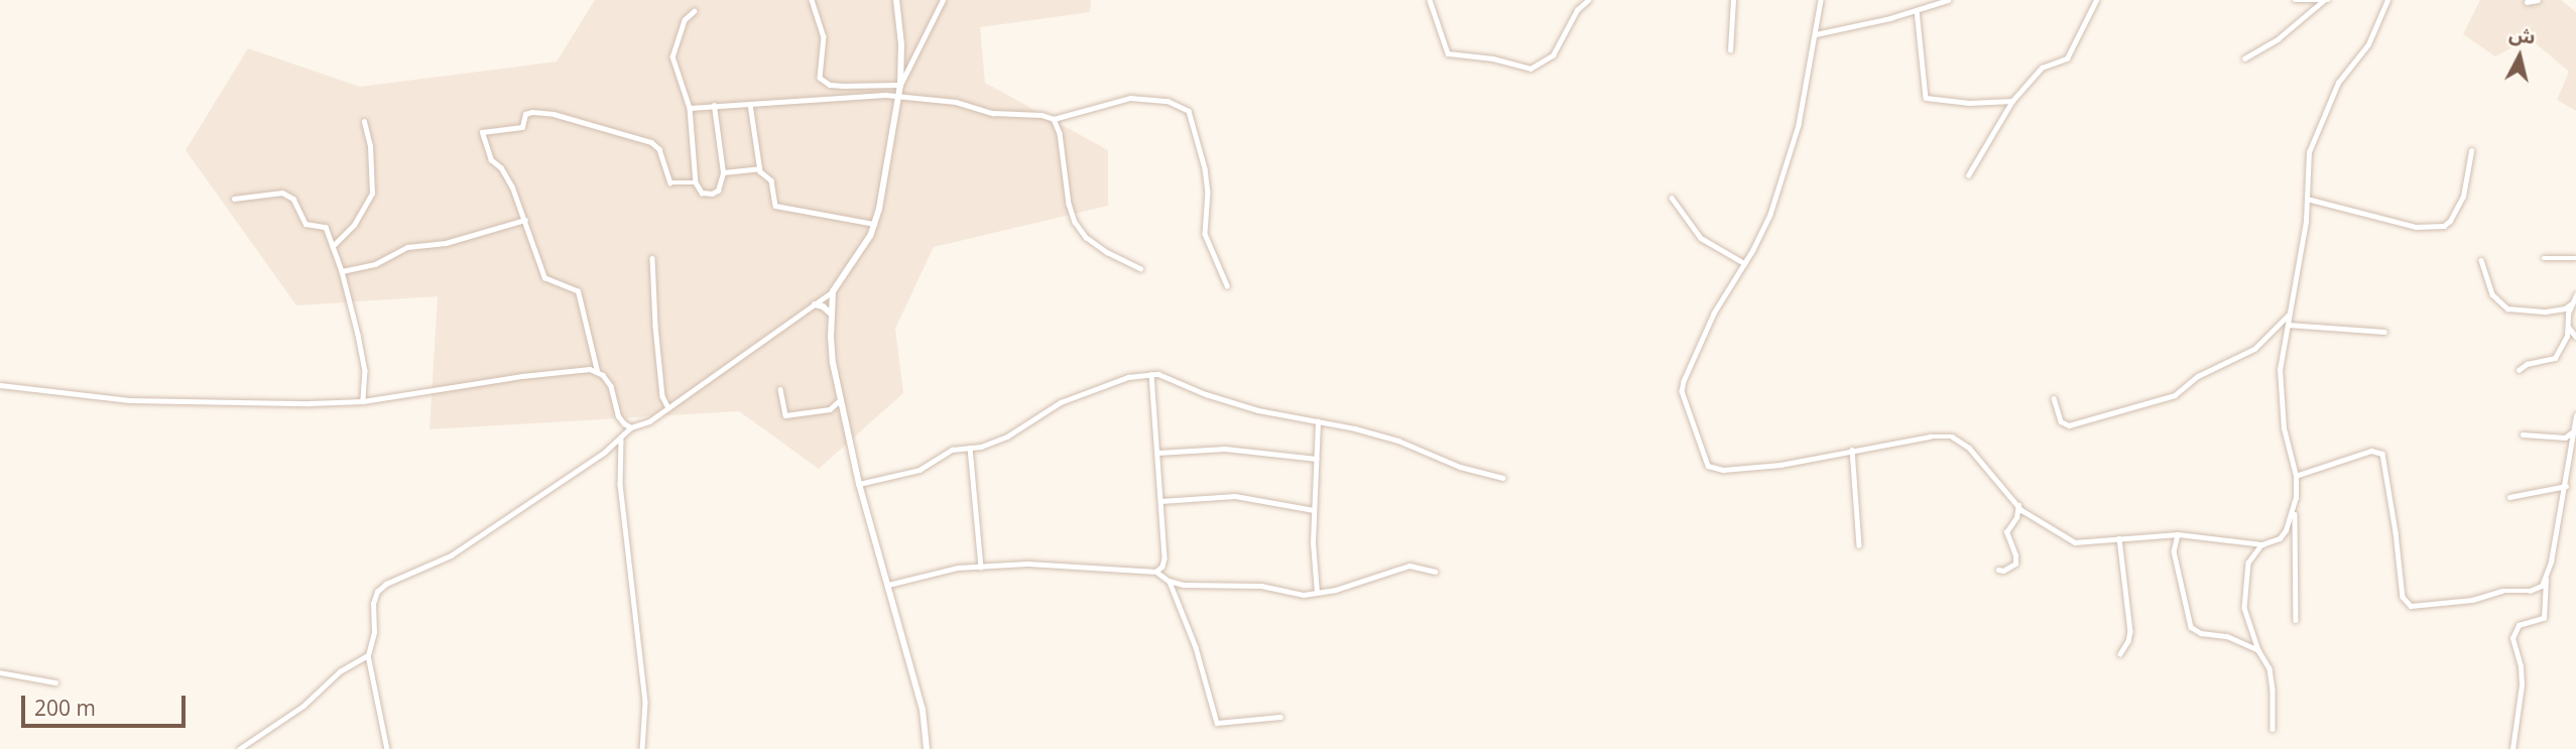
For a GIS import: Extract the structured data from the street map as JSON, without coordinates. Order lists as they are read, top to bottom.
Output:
{
  "scale_bar": "200 m",
  "north": "top"
}
